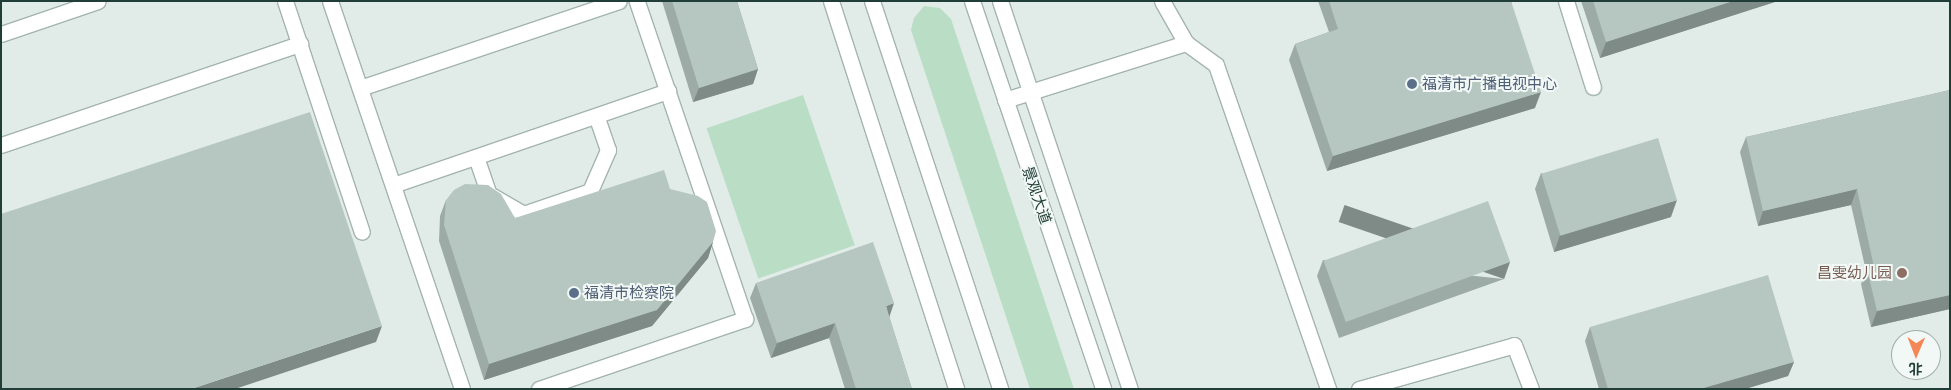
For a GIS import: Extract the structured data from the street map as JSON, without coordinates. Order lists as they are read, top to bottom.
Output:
{
  "streets": {
    "street": ["景观大道"]
  },
  "places": ["福清市广播电视中心", "昌雯幼儿园", "福清市检察院"],
  "north": "bottom"
}
